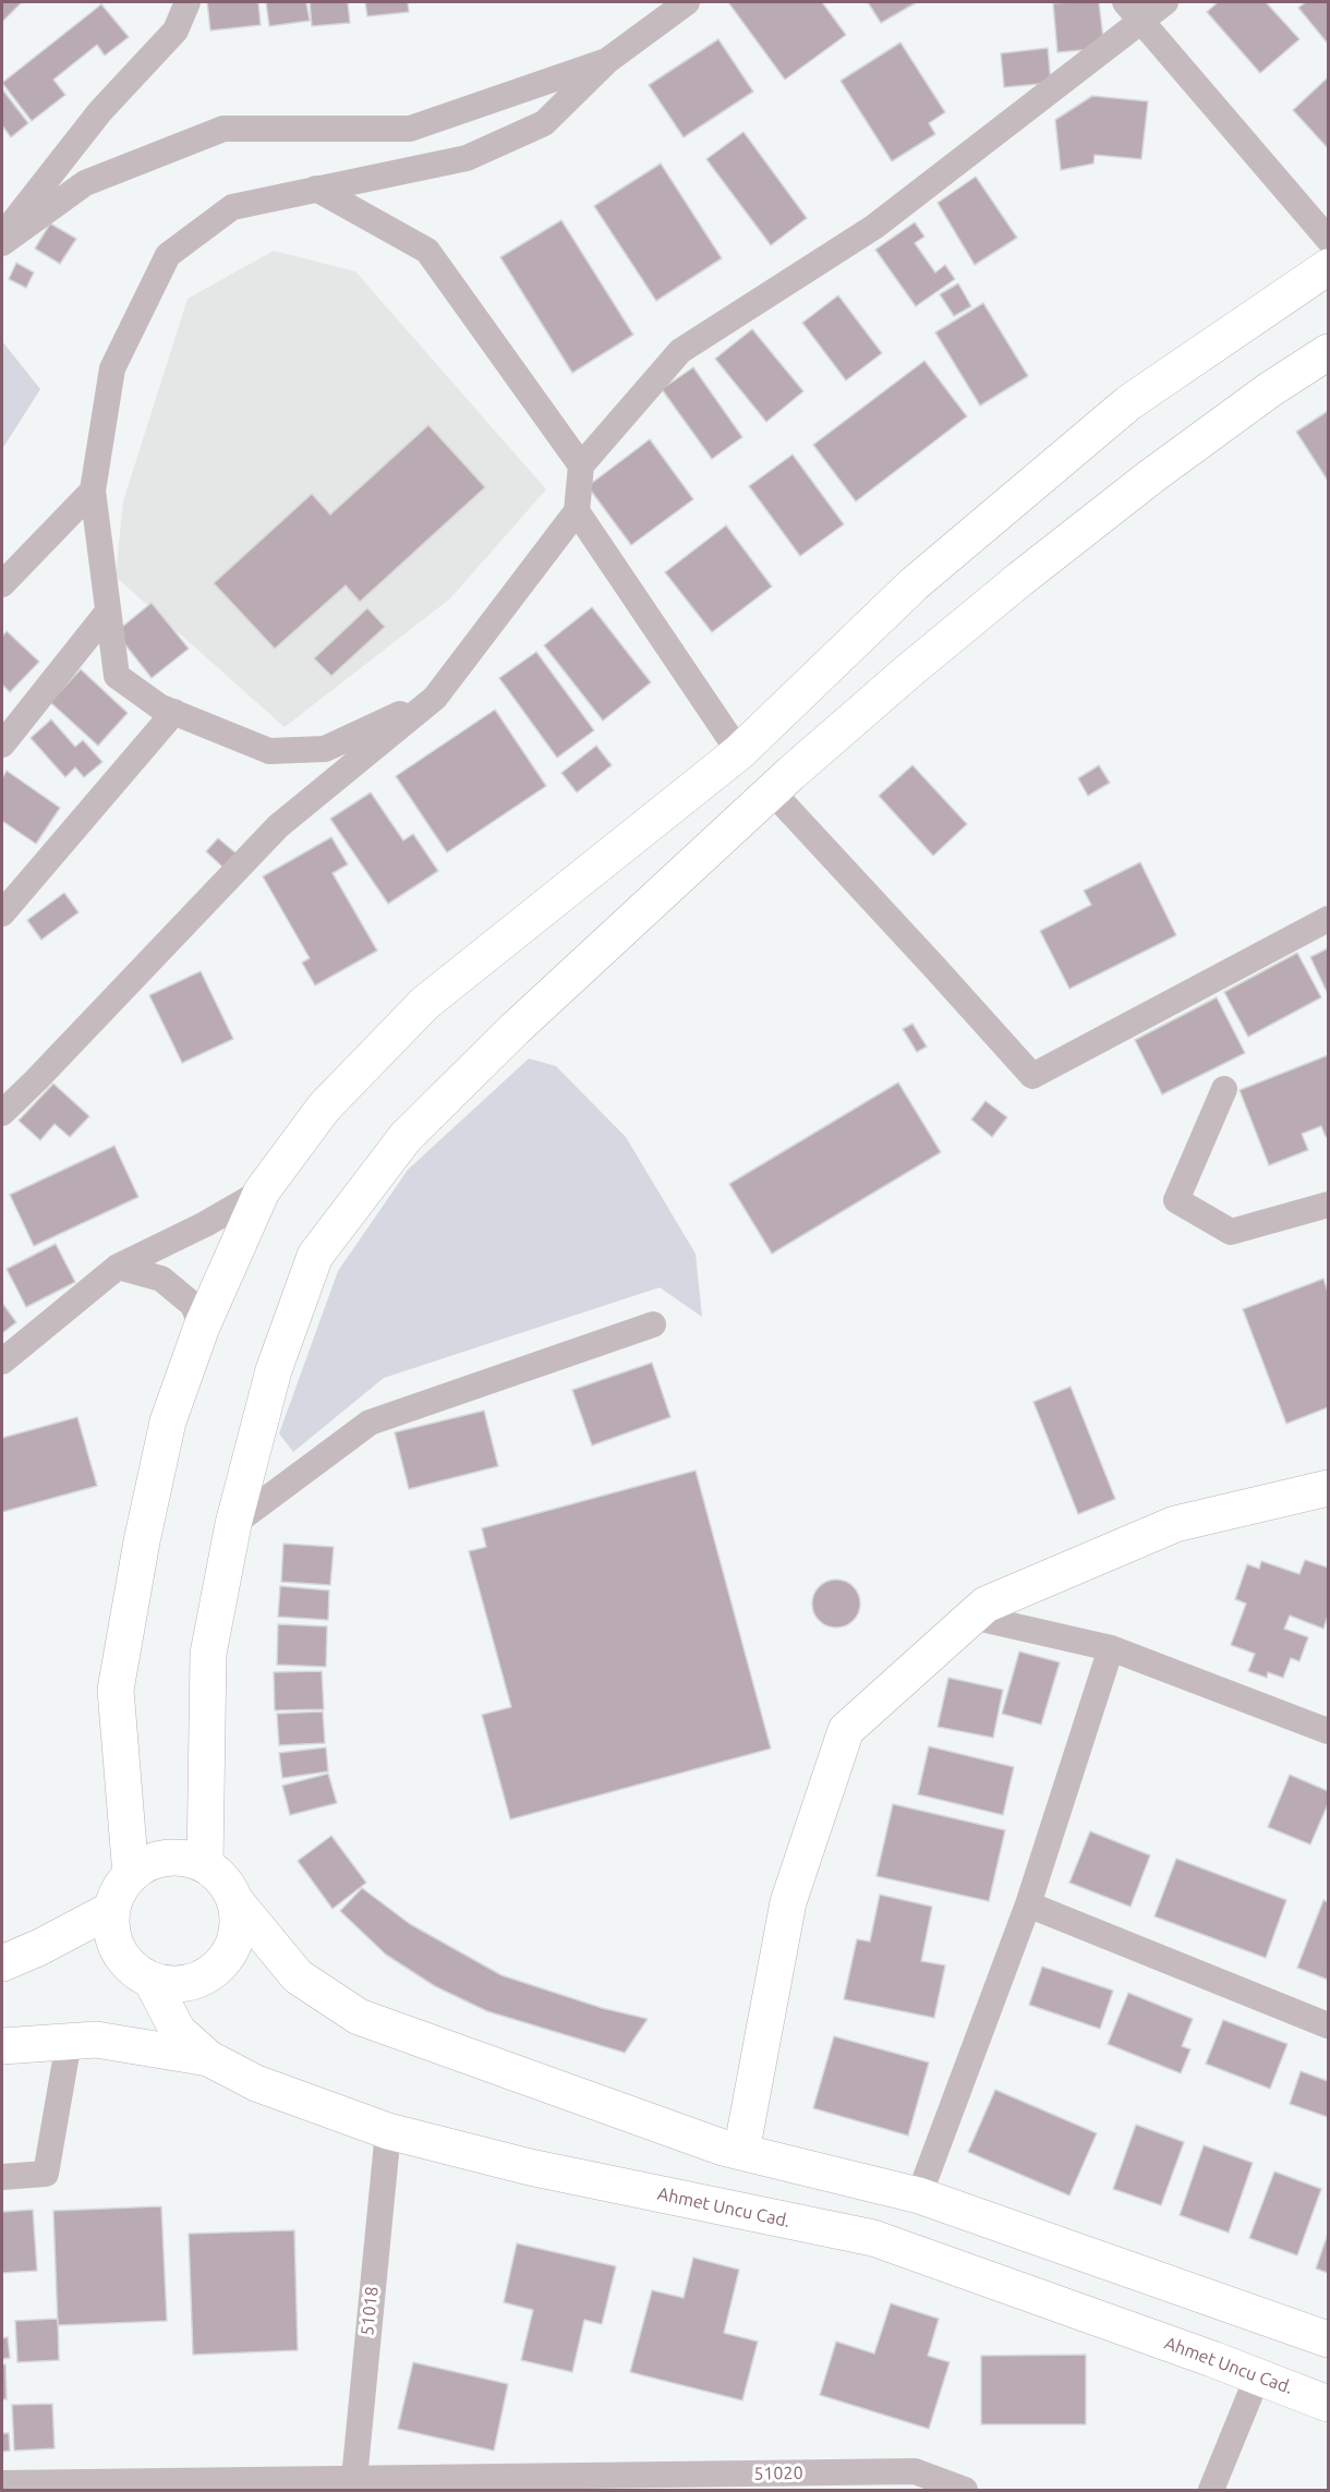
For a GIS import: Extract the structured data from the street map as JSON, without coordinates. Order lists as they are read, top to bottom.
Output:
{
  "streets": {
    "main road": ["Ahmet Uncu Cad."],
    "street": ["51018", "51020"]
  },
  "crossings": [
    ["Ahmet Uncu Cad.", "51018"],
    ["51018", "51020"]
  ]
}
